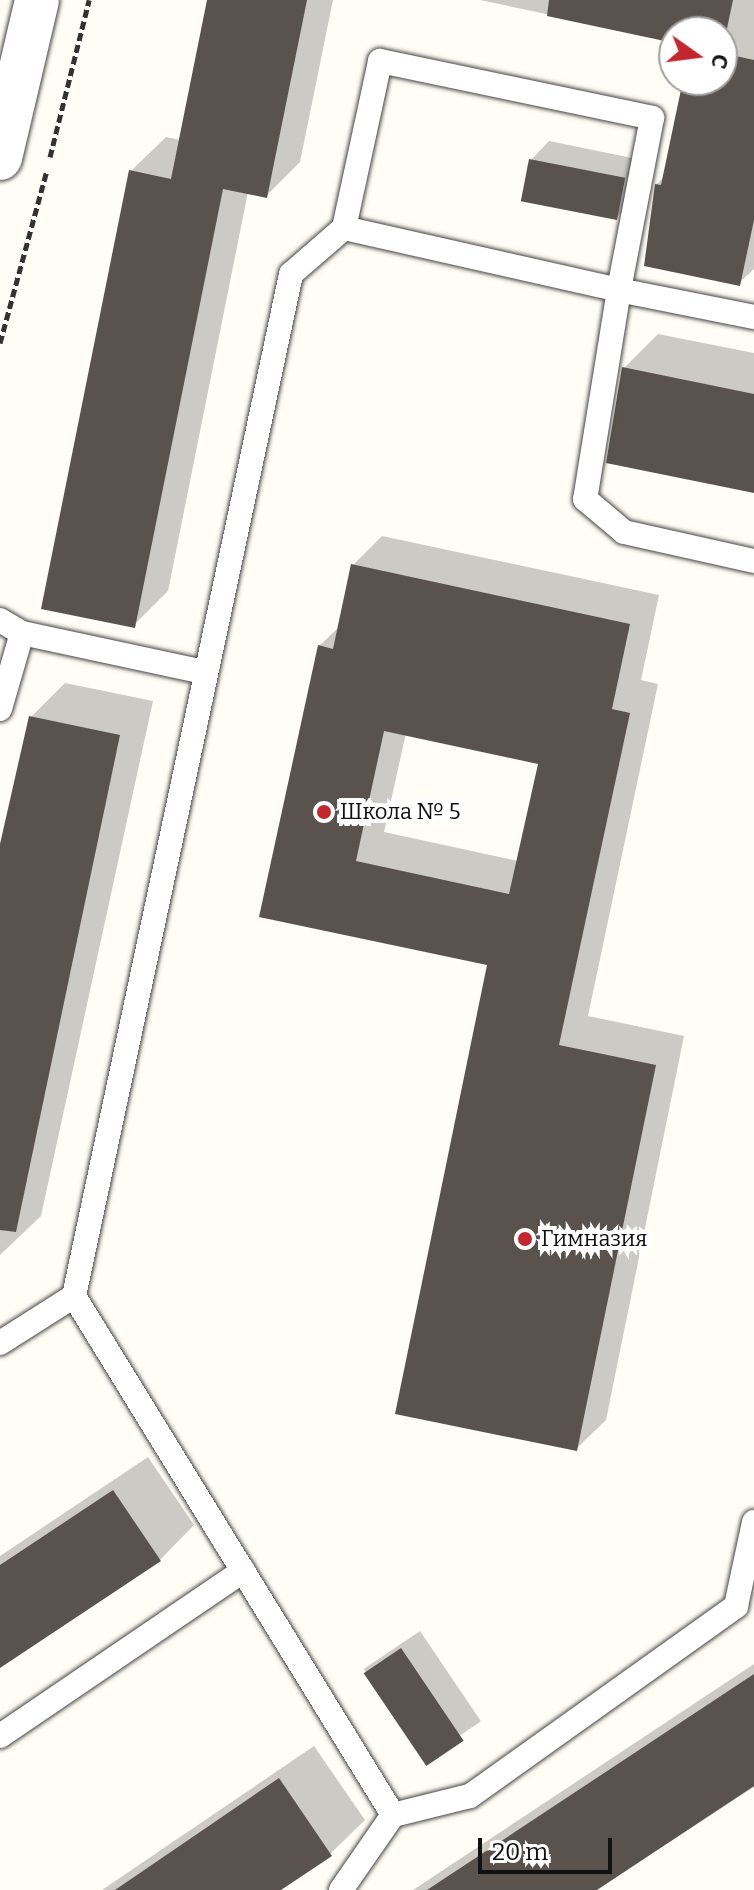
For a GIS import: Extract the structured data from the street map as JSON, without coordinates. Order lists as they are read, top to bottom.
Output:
{
  "places": ["Школа № 5", "Гимназия"],
  "scale_bar": "20 m",
  "north": "right"
}
